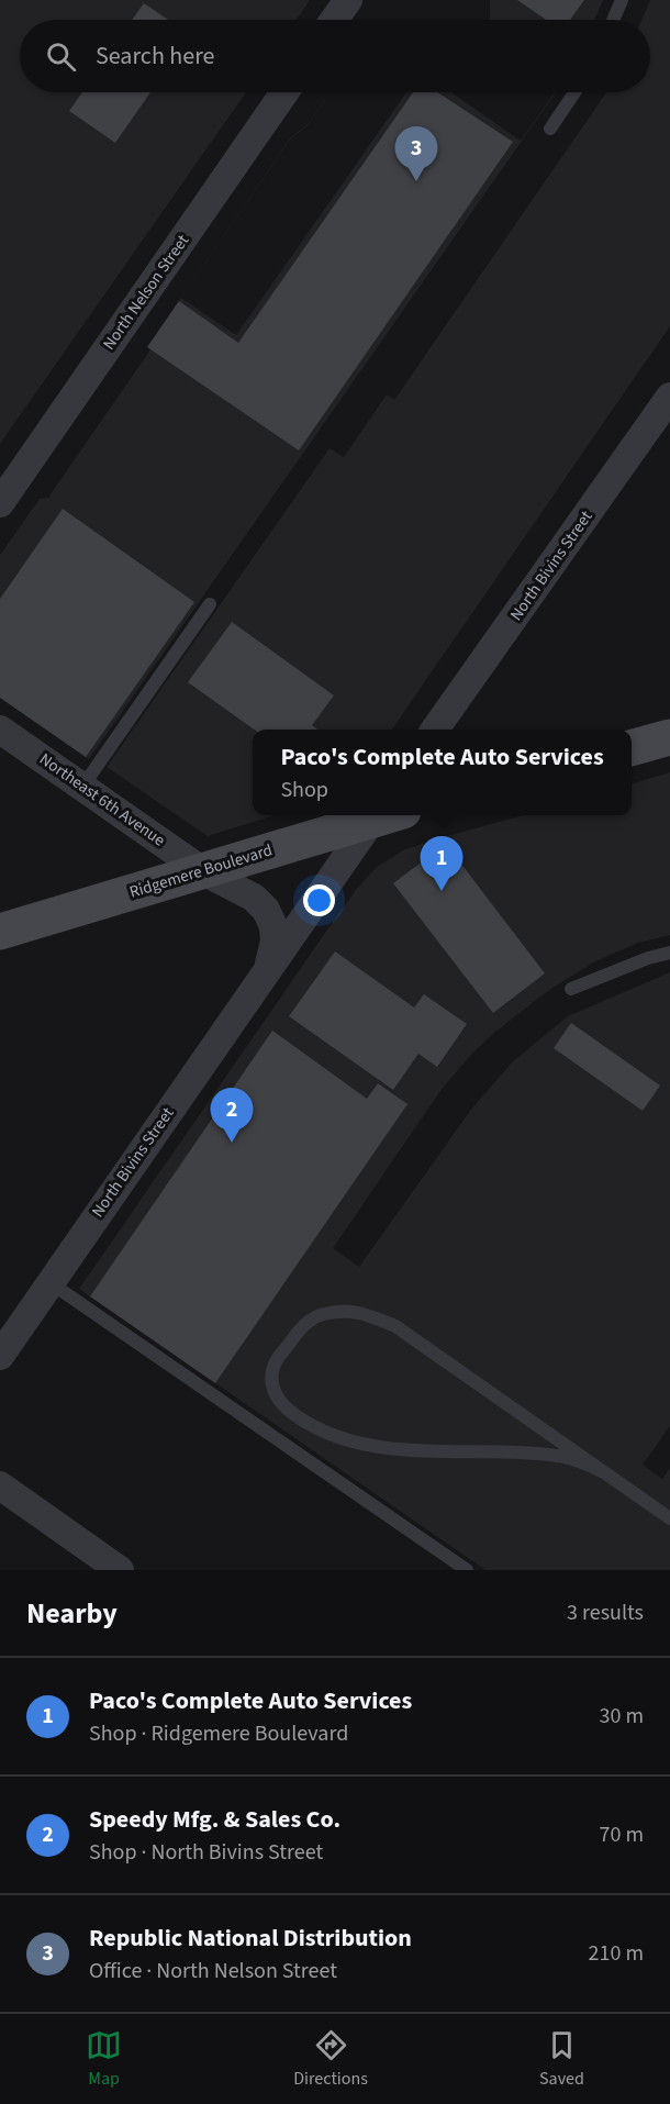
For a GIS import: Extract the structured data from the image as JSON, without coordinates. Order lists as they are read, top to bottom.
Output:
{
  "streets": {
    "main road": ["Ridgemere Boulevard"],
    "street": ["North Nelson Street", "North Bivins Street", "Northeast 6th Avenue"]
  },
  "crossings": [
    ["North Bivins Street", "Northeast 6th Avenue"],
    ["North Bivins Street", "Ridgemere Boulevard"],
    ["Northeast 6th Avenue", "Ridgemere Boulevard"]
  ],
  "page": {
    "search": "Search here",
    "pins": ["3", "1", "2"],
    "popup": ["Paco's Complete Auto Services", "Shop"],
    "heading": ["Nearby", "3 results"],
    "list": [
      {
        "mark": "1",
        "name": "Paco's Complete Auto Services",
        "note": "Shop · Ridgemere Boulevard",
        "value": "30 m"
      },
      {
        "mark": "2",
        "name": "Speedy Mfg. & Sales Co.",
        "note": "Shop · North Bivins Street",
        "value": "70 m"
      },
      {
        "mark": "3",
        "name": "Republic National Distribution",
        "note": "Office · North Nelson Street",
        "value": "210 m"
      }
    ],
    "nav": ["Map", "Directions", "Saved"]
  }
}
